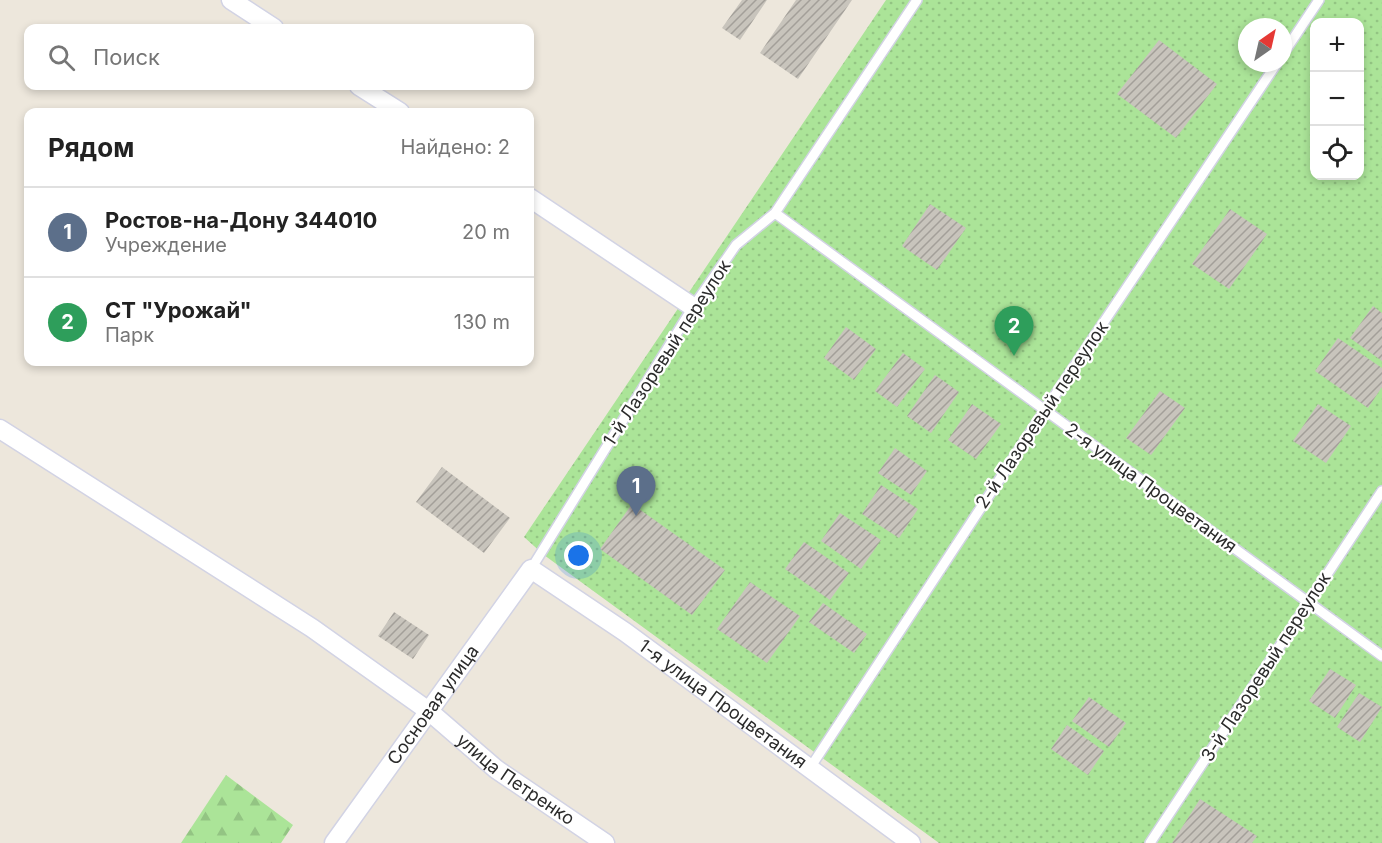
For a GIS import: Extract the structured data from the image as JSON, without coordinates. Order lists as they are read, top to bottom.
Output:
{
  "streets": {
    "street": ["1-я улица Процветания", "Сосновая улица", "улица Петренко"],
    "lane": [
      "1-й Лазоревый переулок",
      "2-й Лазоревый переулок",
      "2-я улица Процветания",
      "3-й Лазоревый переулок"
    ]
  },
  "crossings": [
    ["1-й Лазоревый переулок", "2-я улица Процветания"],
    ["1-й Лазоревый переулок", "1-я улица Процветания"],
    ["1-й Лазоревый переулок", "Сосновая улица"],
    ["2-й Лазоревый переулок", "2-я улица Процветания"],
    ["2-й Лазоревый переулок", "1-я улица Процветания"],
    ["2-я улица Процветания", "3-й Лазоревый переулок"],
    ["1-я улица Процветания", "Сосновая улица"],
    ["Сосновая улица", "улица Петренко"]
  ],
  "north": "top right",
  "page": {
    "map_buttons": ["+", "−"],
    "search": "Поиск",
    "heading": ["Рядом", "Найдено: 2"],
    "list": [
      {
        "mark": "1",
        "name": "Ростов-на-Дону 344010",
        "note": "Учреждение",
        "value": "20 m"
      },
      {
        "mark": "2",
        "name": "СТ \"Урожай\"",
        "note": "Парк",
        "value": "130 m"
      }
    ],
    "pins": ["2", "1"]
  }
}
